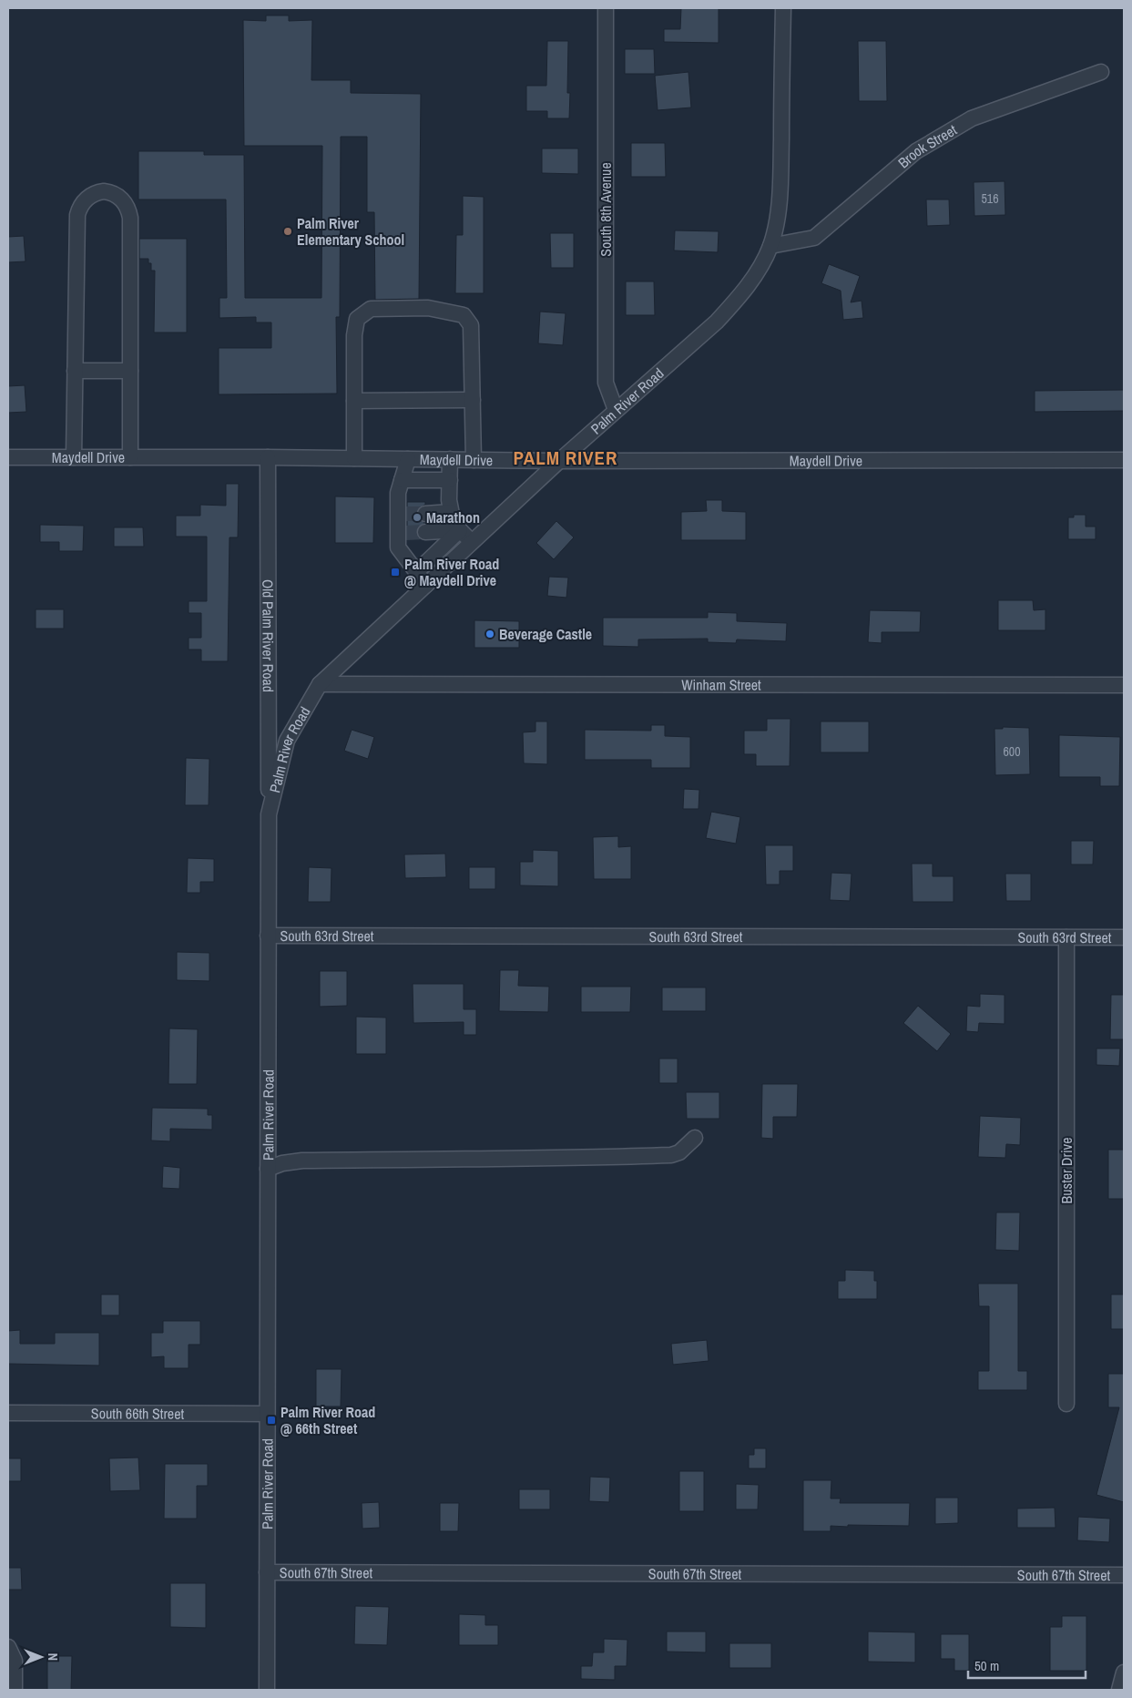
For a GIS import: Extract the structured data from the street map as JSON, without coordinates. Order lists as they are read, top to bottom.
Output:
{
  "streets": {
    "street": [
      "Brook Street",
      "South 8th Avenue",
      "Palm River Road",
      "Maydell Drive",
      "Old Palm River Road",
      "Winham Street",
      "South 63rd Street",
      "Buster Drive",
      "South 66th Street",
      "South 67th Street"
    ]
  },
  "crossings": [
    ["Brook Street", "Palm River Road"],
    ["South 8th Avenue", "Palm River Road"],
    ["Palm River Road", "Maydell Drive"],
    ["Palm River Road", "Old Palm River Road"],
    ["Palm River Road", "Winham Street"],
    ["Palm River Road", "South 63rd Street"],
    ["Palm River Road", "South 66th Street"],
    ["Palm River Road", "South 67th Street"],
    ["Maydell Drive", "Old Palm River Road"],
    ["South 63rd Street", "Buster Drive"]
  ],
  "districts": ["PALM RIVER"],
  "places": {
    "other": ["Palm River Elementary School", "Marathon", "Beverage Castle"],
    "transit": ["Palm River Road @ Maydell Drive", "Palm River Road @ 66th Street"]
  },
  "house_numbers": ["516", "600"],
  "scale_bar": "50 m",
  "north": "right"
}
